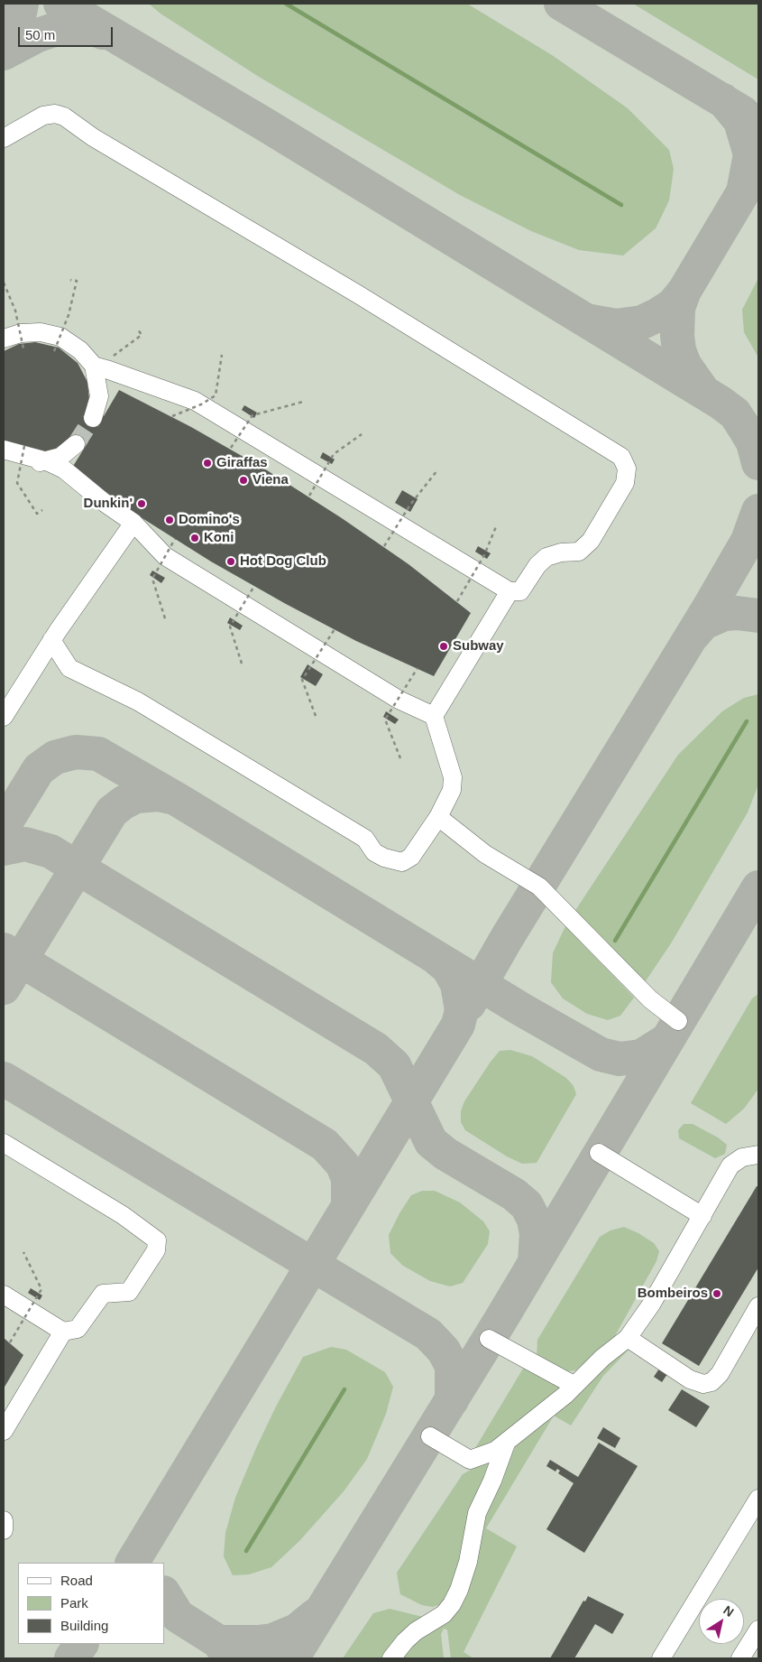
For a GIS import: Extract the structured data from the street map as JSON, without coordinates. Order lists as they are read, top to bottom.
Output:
{
  "places": [
    "Giraffas",
    "Viena",
    "Dunkin'",
    "Domino's",
    "Koni",
    "Hot Dog Club",
    "Subway",
    "Bombeiros"
  ],
  "legend": ["Road", "Park", "Building"],
  "scale_bar": "50 m",
  "north": "top right"
}
